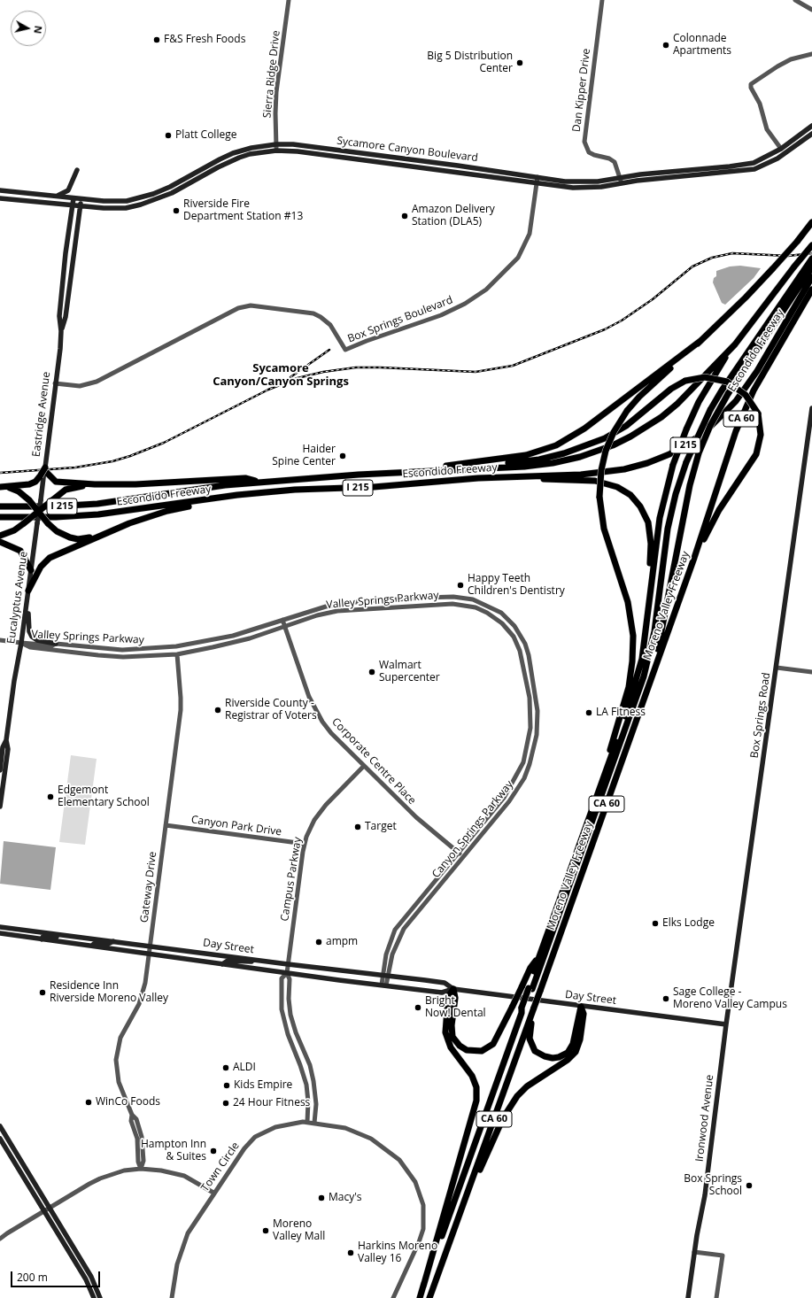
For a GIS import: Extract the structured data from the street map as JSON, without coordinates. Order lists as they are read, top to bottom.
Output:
{
  "streets": {
    "highway": [
      "Escondido Freeway",
      "CA 60",
      "I 215",
      "Moreno Valley Freeway"
    ],
    "main road": [
      "Sycamore Canyon Boulevard",
      "Eastridge Avenue",
      "Eucalyptus Avenue",
      "Box Springs Road",
      "Day Street",
      "Ironwood Avenue"
    ],
    "street": [
      "Sierra Ridge Drive",
      "Dan Kipper Drive",
      "Box Springs Boulevard",
      "Valley Springs Parkway",
      "Corporate Centre Place",
      "Canyon Park Drive",
      "Canyon Springs Parkway",
      "Campus Parkway",
      "Gateway Drive",
      "Town Circle"
    ]
  },
  "crossings": [
    ["Sierra Ridge Drive", "Sycamore Canyon Boulevard"],
    ["Dan Kipper Drive", "Sycamore Canyon Boulevard"],
    ["Sycamore Canyon Boulevard", "Box Springs Boulevard"],
    ["Sycamore Canyon Boulevard", "Eastridge Avenue"],
    ["Box Springs Boulevard", "Eastridge Avenue"],
    ["Escondido Freeway", "Moreno Valley Freeway"],
    ["Eastridge Avenue", "Eucalyptus Avenue"],
    ["Eucalyptus Avenue", "Valley Springs Parkway"],
    ["Valley Springs Parkway", "Corporate Centre Place"],
    ["Valley Springs Parkway", "Canyon Springs Parkway"],
    ["Valley Springs Parkway", "Gateway Drive"],
    ["Box Springs Road", "Day Street"],
    ["Box Springs Road", "Ironwood Avenue"],
    ["Corporate Centre Place", "Canyon Springs Parkway"],
    ["Corporate Centre Place", "Campus Parkway"],
    ["Canyon Park Drive", "Campus Parkway"],
    ["Canyon Park Drive", "Gateway Drive"],
    ["Canyon Springs Parkway", "Day Street"],
    ["Campus Parkway", "Day Street"],
    ["Campus Parkway", "Town Circle"],
    ["Gateway Drive", "Day Street"],
    ["Day Street", "Ironwood Avenue"]
  ],
  "districts": ["Sycamore Canyon/Canyon Springs"],
  "places": [
    "F&S Fresh Foods",
    "Colonnade Apartments",
    "Big 5 Distribution Center",
    "Platt College",
    "Riverside Fire Department Station #13",
    "Amazon Delivery Station (DLA5)",
    "Haider Spine Center",
    "Happy Teeth Children's Dentistry",
    "Walmart Supercenter",
    "Riverside County - Registrar of Voters",
    "LA Fitness",
    "Edgemont Elementary School",
    "Target",
    "Elks Lodge",
    "ampm",
    "Residence Inn Riverside Moreno Valley",
    "Sage College - Moreno Valley Campus",
    "Bright Now! Dental",
    "ALDI",
    "Kids Empire",
    "WinCo Foods",
    "24 Hour Fitness",
    "Hampton Inn & Suites",
    "Box Springs School",
    "Macy's",
    "Moreno Valley Mall",
    "Harkins Moreno Valley 16"
  ],
  "scale_bar": "200 m",
  "north": "right"
}
